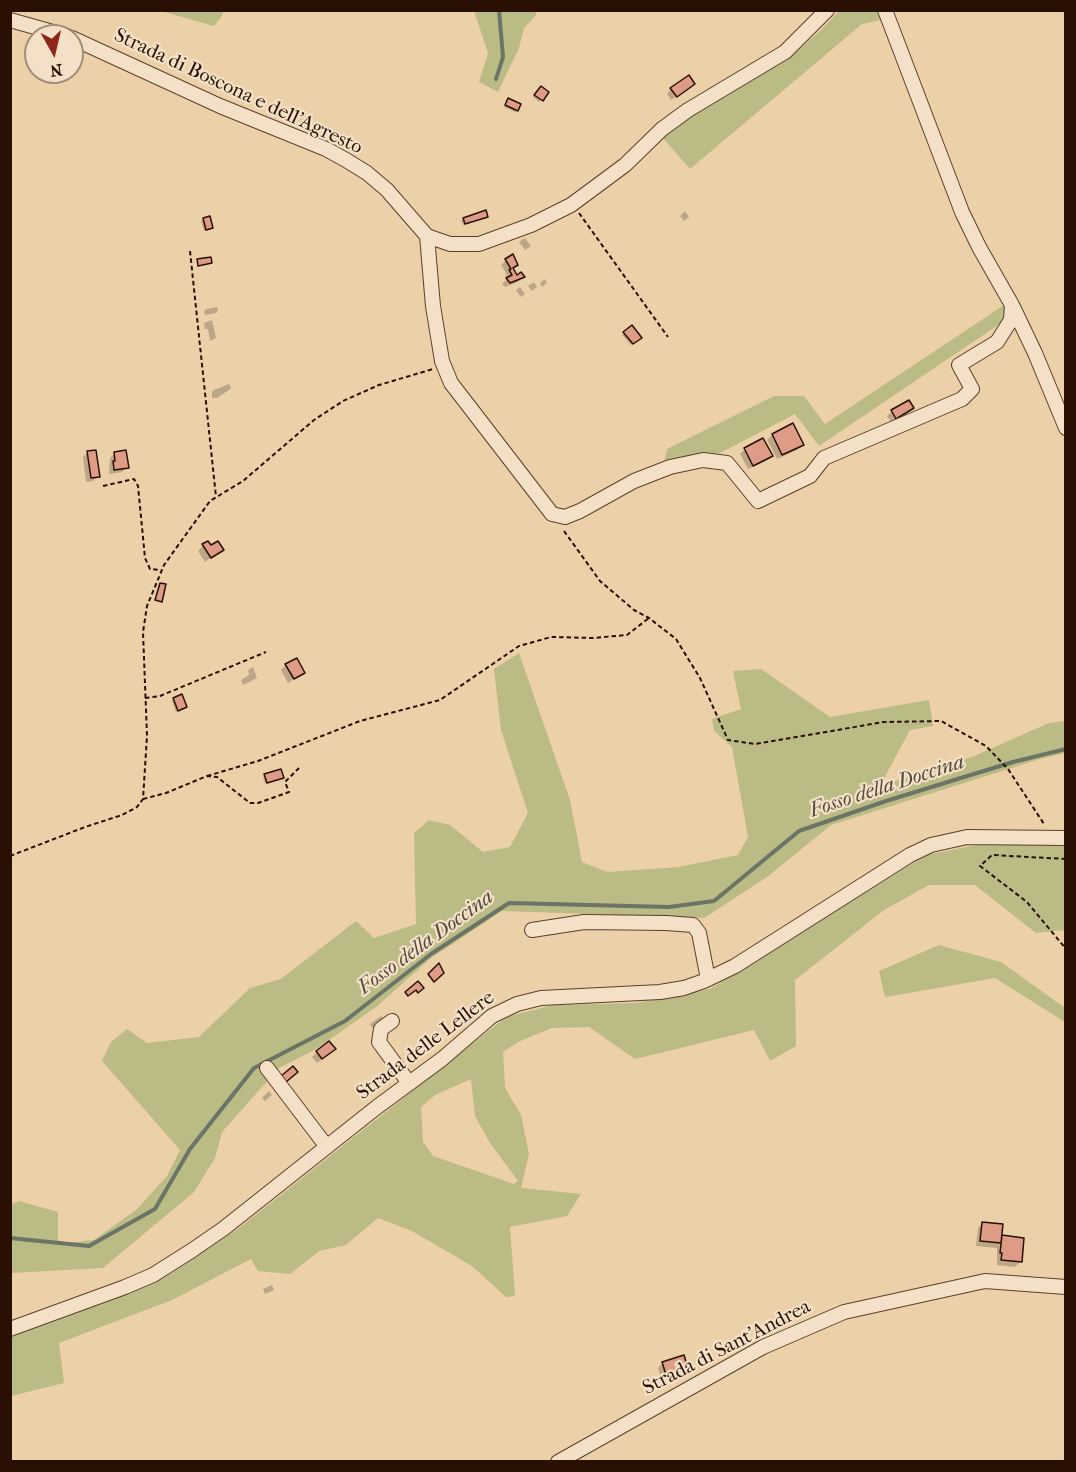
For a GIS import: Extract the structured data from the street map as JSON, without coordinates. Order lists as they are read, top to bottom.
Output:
{
  "streets": {
    "street": ["Strada di Boscona e dell'Agresto", "Strada delle Lellere", "Strada di Sant'Andrea"]
  },
  "water": ["Fosso della Doccina"],
  "north": "bottom"
}
